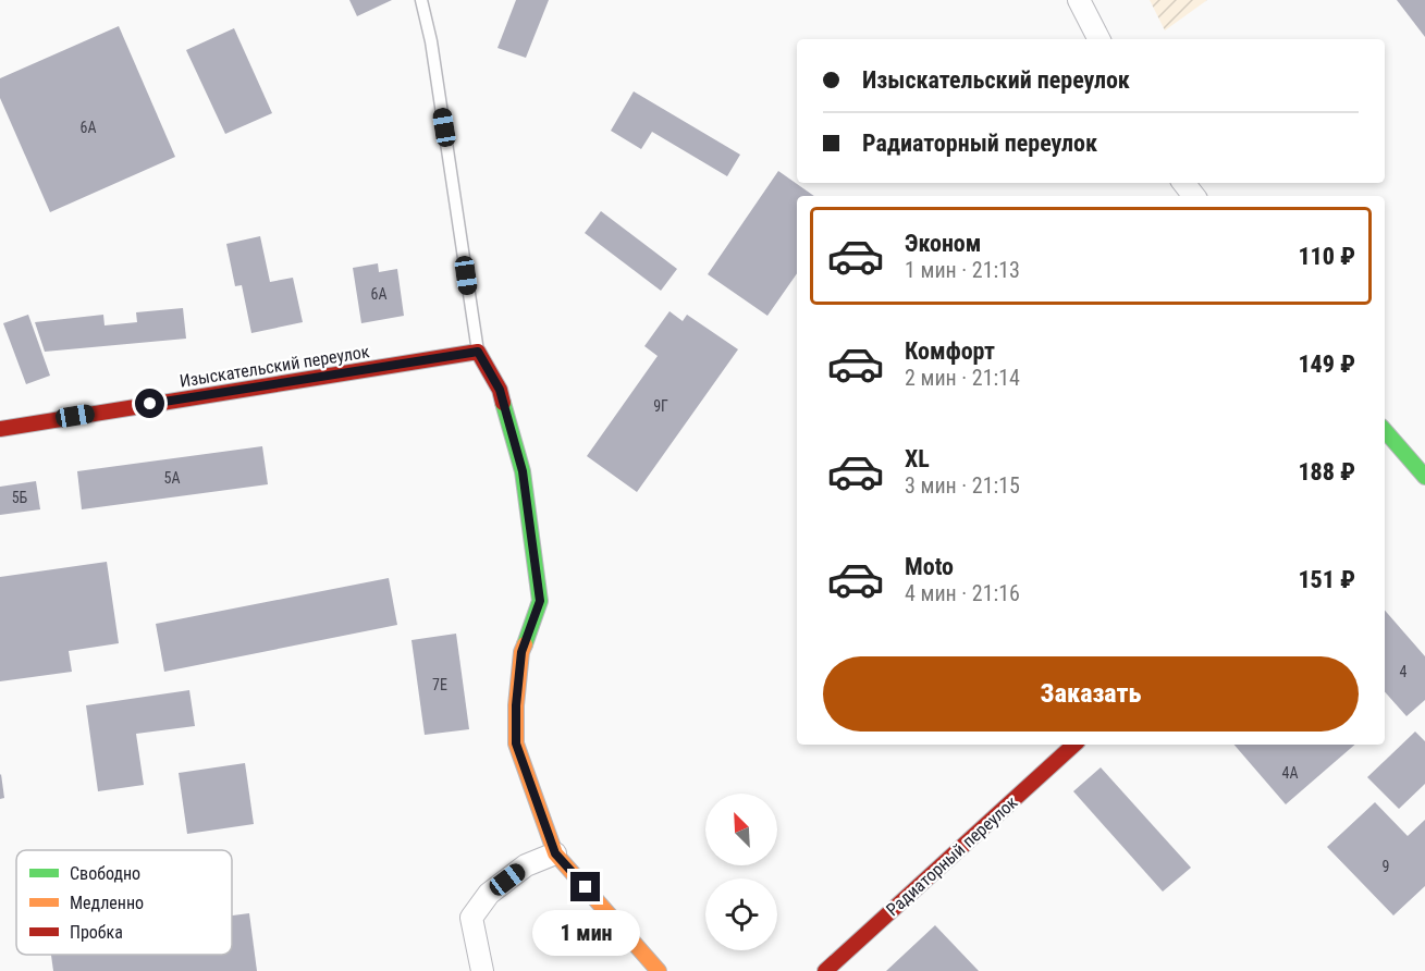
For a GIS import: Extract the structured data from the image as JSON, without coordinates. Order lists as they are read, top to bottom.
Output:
{
  "streets": {
    "street": ["Изыскательский переулок", "Радиаторный переулок"]
  },
  "house_numbers": [
    "6А",
    "6А",
    "9Г",
    "5А",
    "5Б",
    "4",
    "7Е",
    "4А",
    "9"
  ],
  "legend": ["Свободно", "Медленно", "Пробка"],
  "north": "top left",
  "page": {
    "banner": ["Изыскательский переулок", "Радиаторный переулок"],
    "list": [
      {
        "name": "Эконом",
        "note": "1 мин · 21:13",
        "value": "110 ₽"
      },
      {
        "name": "Комфорт",
        "note": "2 мин · 21:14",
        "value": "149 ₽"
      },
      {
        "name": "XL",
        "note": "3 мин · 21:15",
        "value": "188 ₽"
      },
      {
        "name": "Moto",
        "note": "4 мин · 21:16",
        "value": "151 ₽"
      }
    ],
    "buttons": "Заказать",
    "bubble": "1 мин"
  }
}
